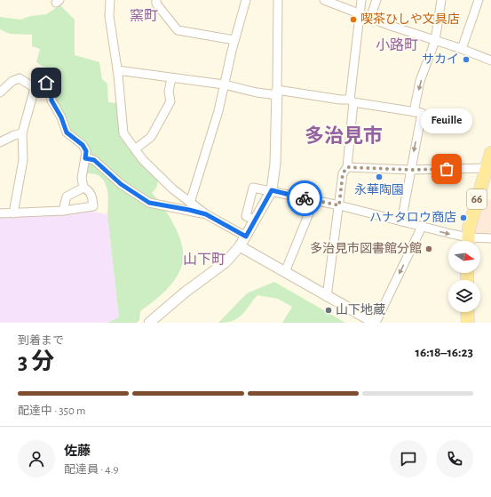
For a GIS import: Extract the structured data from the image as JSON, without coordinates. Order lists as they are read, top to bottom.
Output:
{
  "streets": {
    "main road": ["66"]
  },
  "districts": [
    "窯町",
    "小路町",
    "多治見市",
    "山下町"
  ],
  "places": [
    "喫茶ひしや文具店",
    "サカイ",
    "Feuille",
    "永華陶園",
    "ハナタロウ商店",
    "多治見市図書館分館",
    "山下地蔵"
  ],
  "north": "right",
  "page": {
    "bubble": "Feuille",
    "heading": ["3 分", "到着まで", "16:18–16:23"],
    "panel": ["佐藤", "配達員 · 4.9"],
    "bar": "配達中 · 350 m"
  }
}
